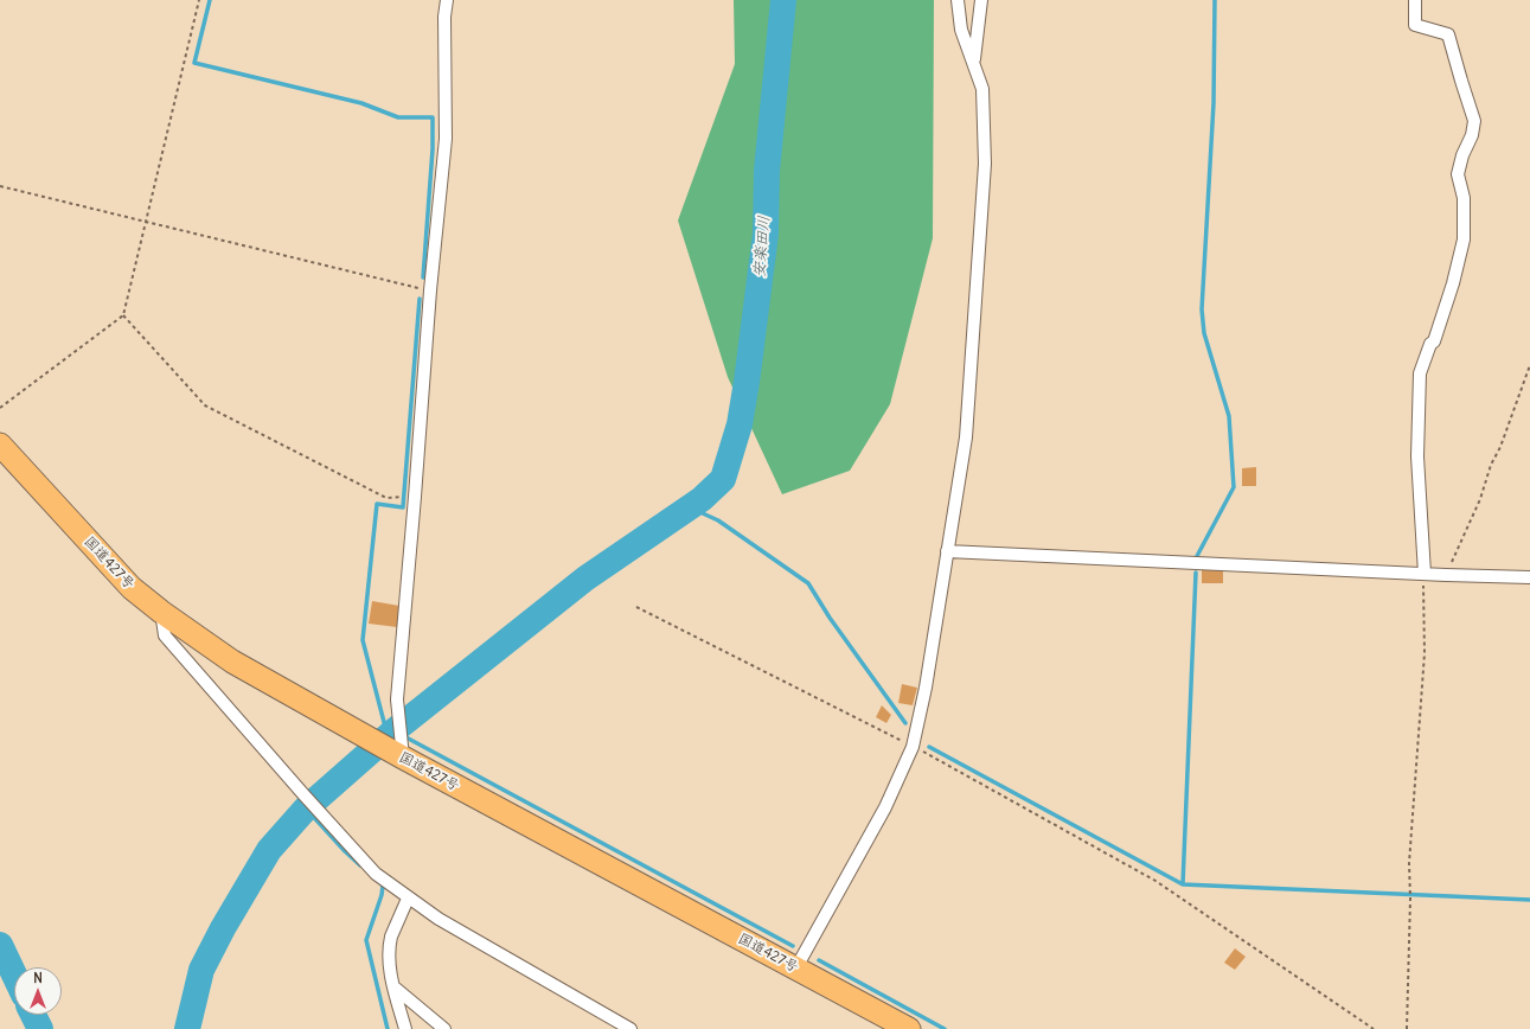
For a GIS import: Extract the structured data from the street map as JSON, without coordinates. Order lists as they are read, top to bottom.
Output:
{
  "streets": {
    "highway": ["国道427号"]
  },
  "water": ["安楽田川"],
  "north": "top"
}
